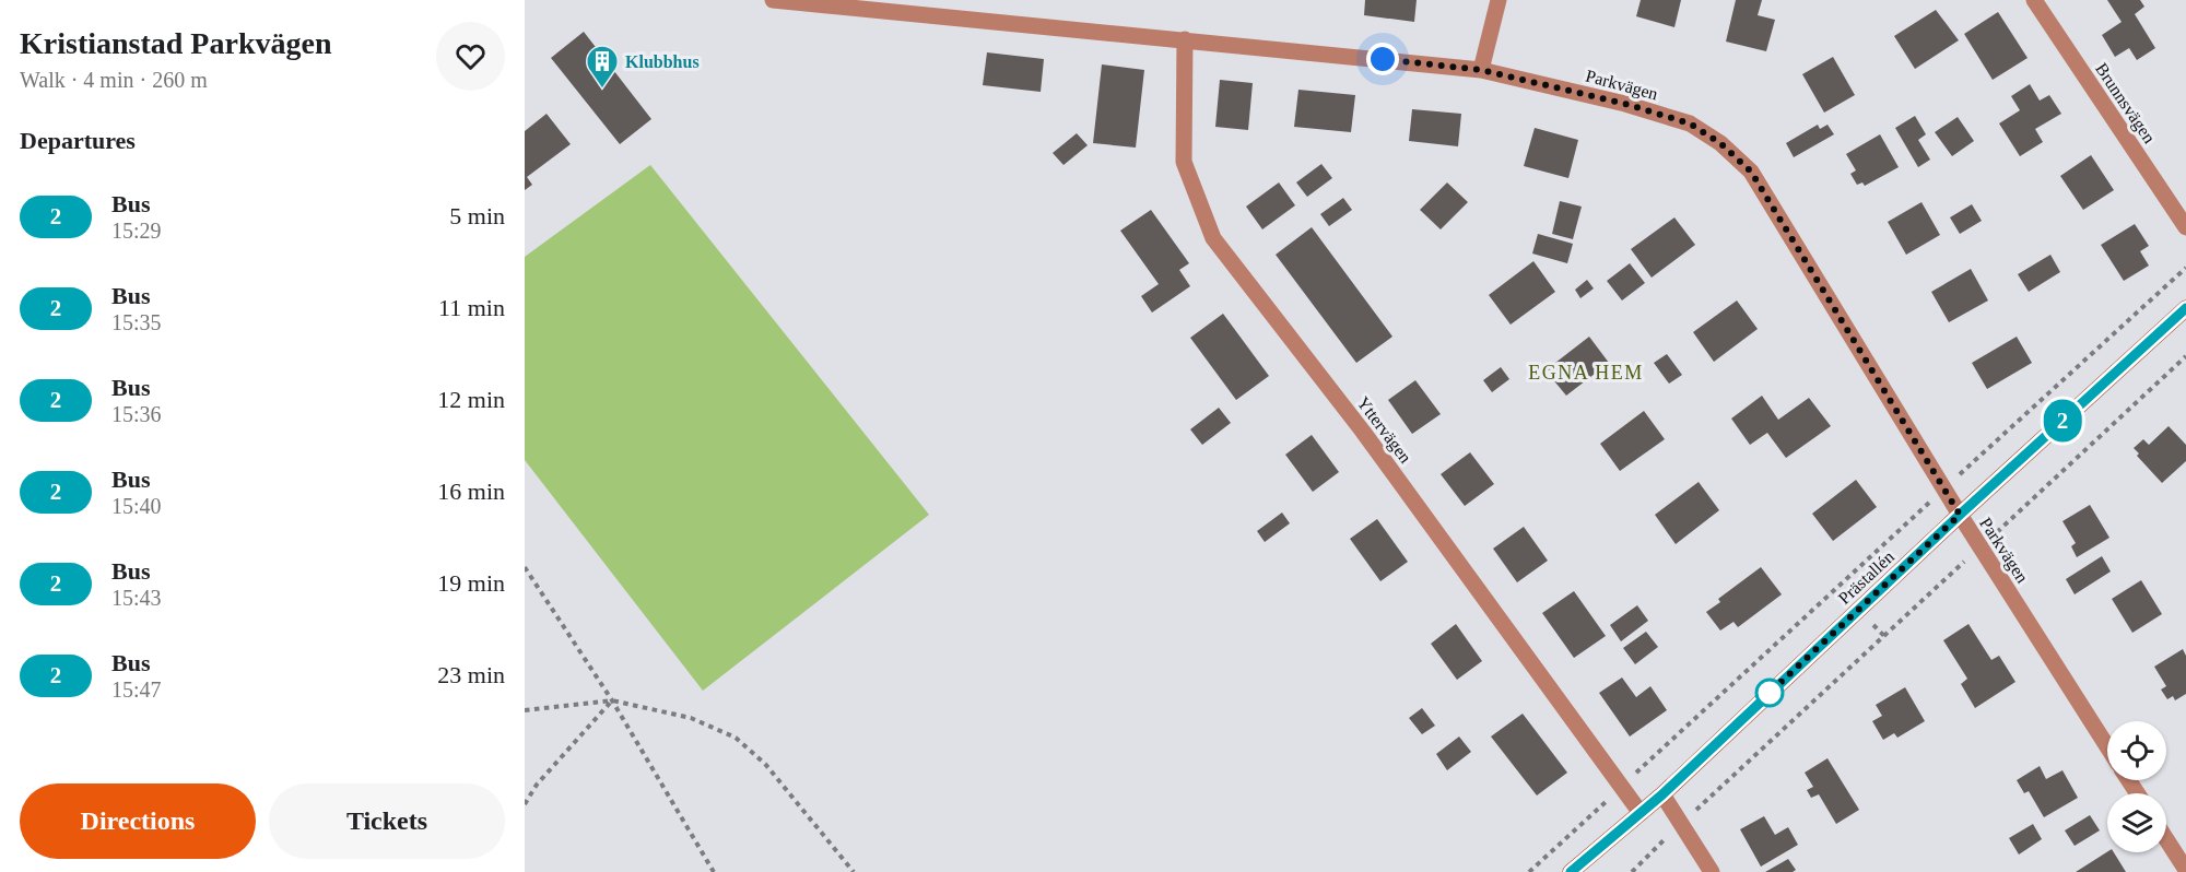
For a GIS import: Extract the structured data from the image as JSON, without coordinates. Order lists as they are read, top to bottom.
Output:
{
  "streets": {
    "street": [
      "Parkvägen",
      "Brunnsvägen",
      "Yttervägen",
      "Prästallén"
    ]
  },
  "crossings": [
    ["Parkvägen", "Yttervägen"],
    ["Parkvägen", "Prästallén"],
    ["Yttervägen", "Prästallén"]
  ],
  "districts": ["EGNA HEM"],
  "places": {
    "building": ["Klubbhus"]
  },
  "lines": ["bus line 2"],
  "page": {
    "heading": [
      ["Kristianstad Parkvägen", "Walk · 4 min · 260 m"],
      "Departures"
    ],
    "on_map": "2",
    "list": [
      {
        "mark": "2",
        "name": "Bus",
        "note": "15:29",
        "value": "5 min"
      },
      {
        "mark": "2",
        "name": "Bus",
        "note": "15:35",
        "value": "11 min"
      },
      {
        "mark": "2",
        "name": "Bus",
        "note": "15:36",
        "value": "12 min"
      },
      {
        "mark": "2",
        "name": "Bus",
        "note": "15:40",
        "value": "16 min"
      },
      {
        "mark": "2",
        "name": "Bus",
        "note": "15:43",
        "value": "19 min"
      },
      {
        "mark": "2",
        "name": "Bus",
        "note": "15:47",
        "value": "23 min"
      }
    ],
    "buttons": ["Directions", "Tickets"]
  }
}
